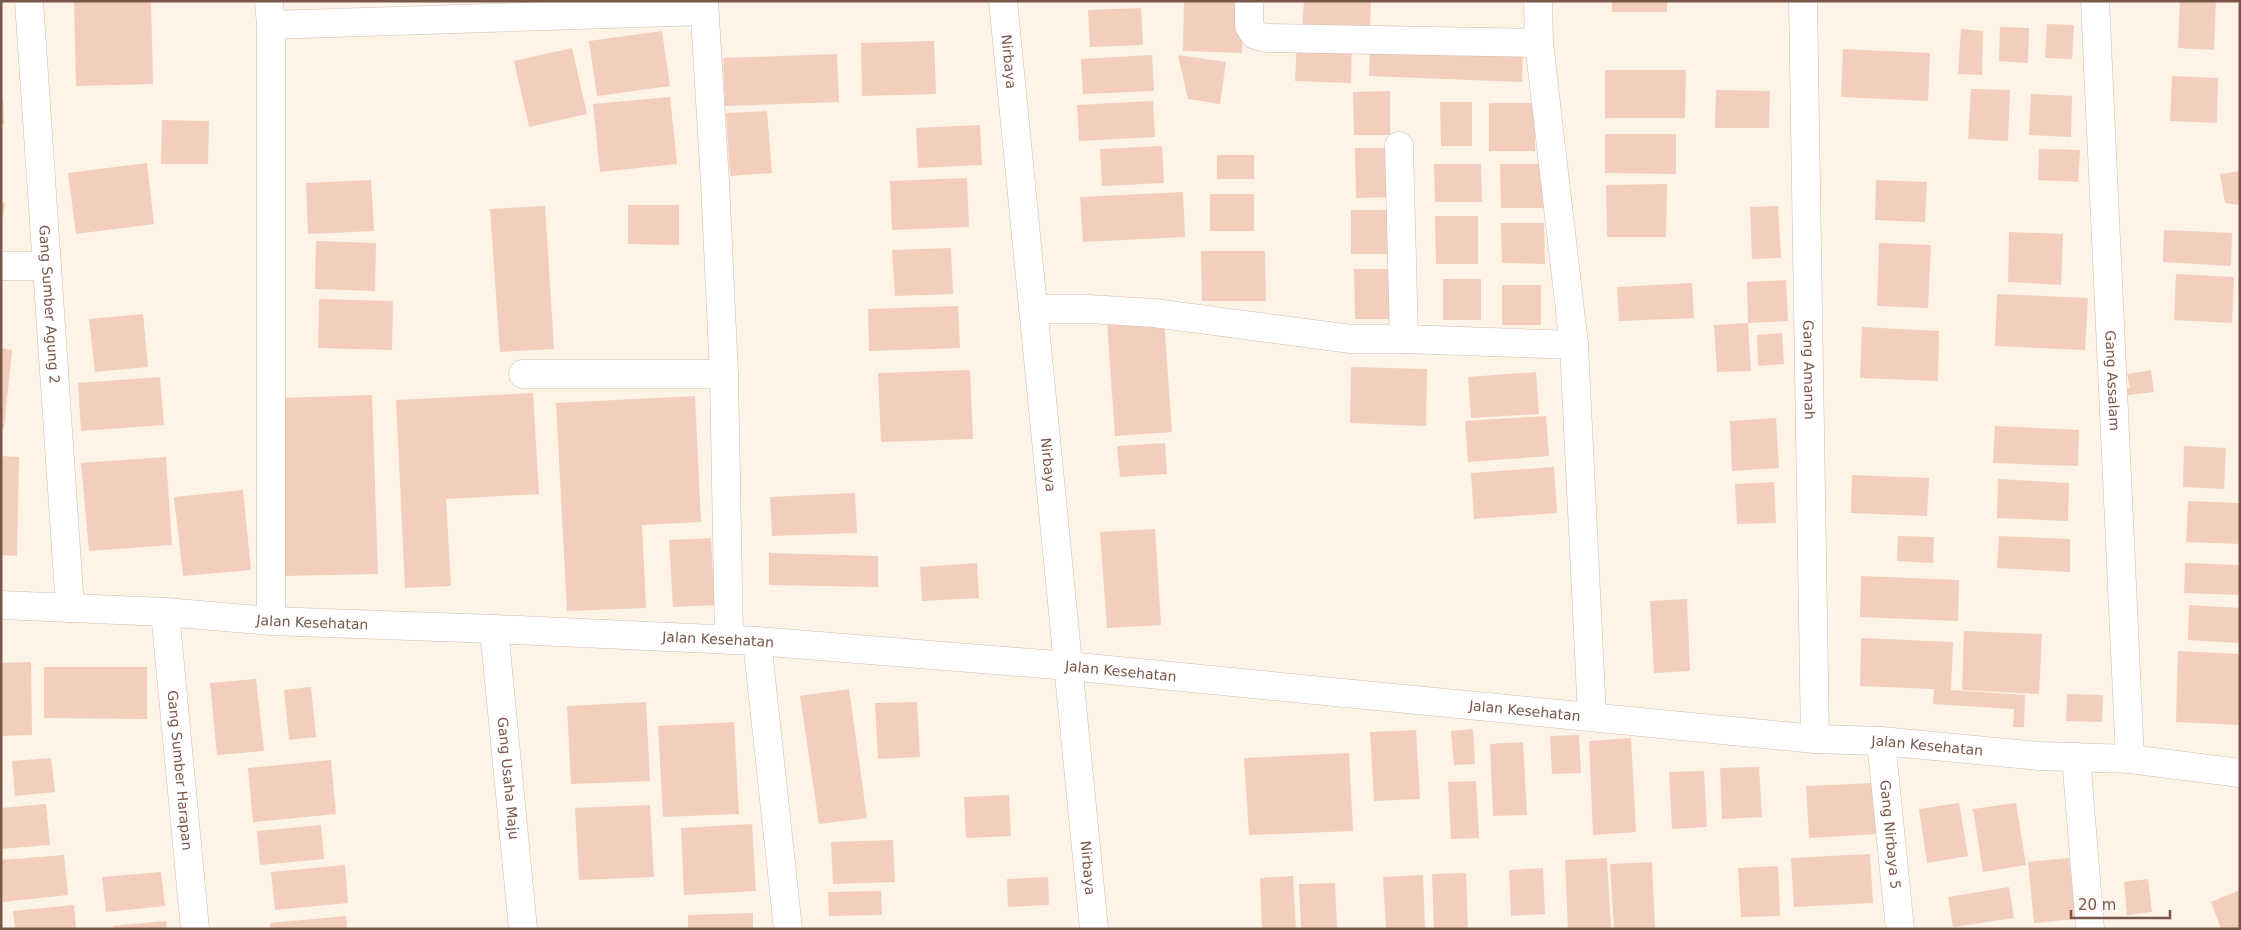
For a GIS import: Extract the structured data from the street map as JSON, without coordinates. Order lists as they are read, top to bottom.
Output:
{
  "streets": {
    "street": [
      "Nirbaya",
      "Gang Sumber Agung 2",
      "Gang Amanah",
      "Gang Assalam",
      "Jalan Kesehatan",
      "Gang Sumber Harapan",
      "Gang Usaha Maju",
      "Gang Nirbaya 5"
    ]
  },
  "crossings": [
    ["Nirbaya", "Jalan Kesehatan"],
    ["Gang Sumber Agung 2", "Jalan Kesehatan"],
    ["Gang Amanah", "Jalan Kesehatan"],
    ["Gang Assalam", "Jalan Kesehatan"],
    ["Jalan Kesehatan", "Gang Sumber Harapan"],
    ["Jalan Kesehatan", "Gang Usaha Maju"],
    ["Jalan Kesehatan", "Gang Nirbaya 5"]
  ],
  "scale_bar": "20 m"
}
